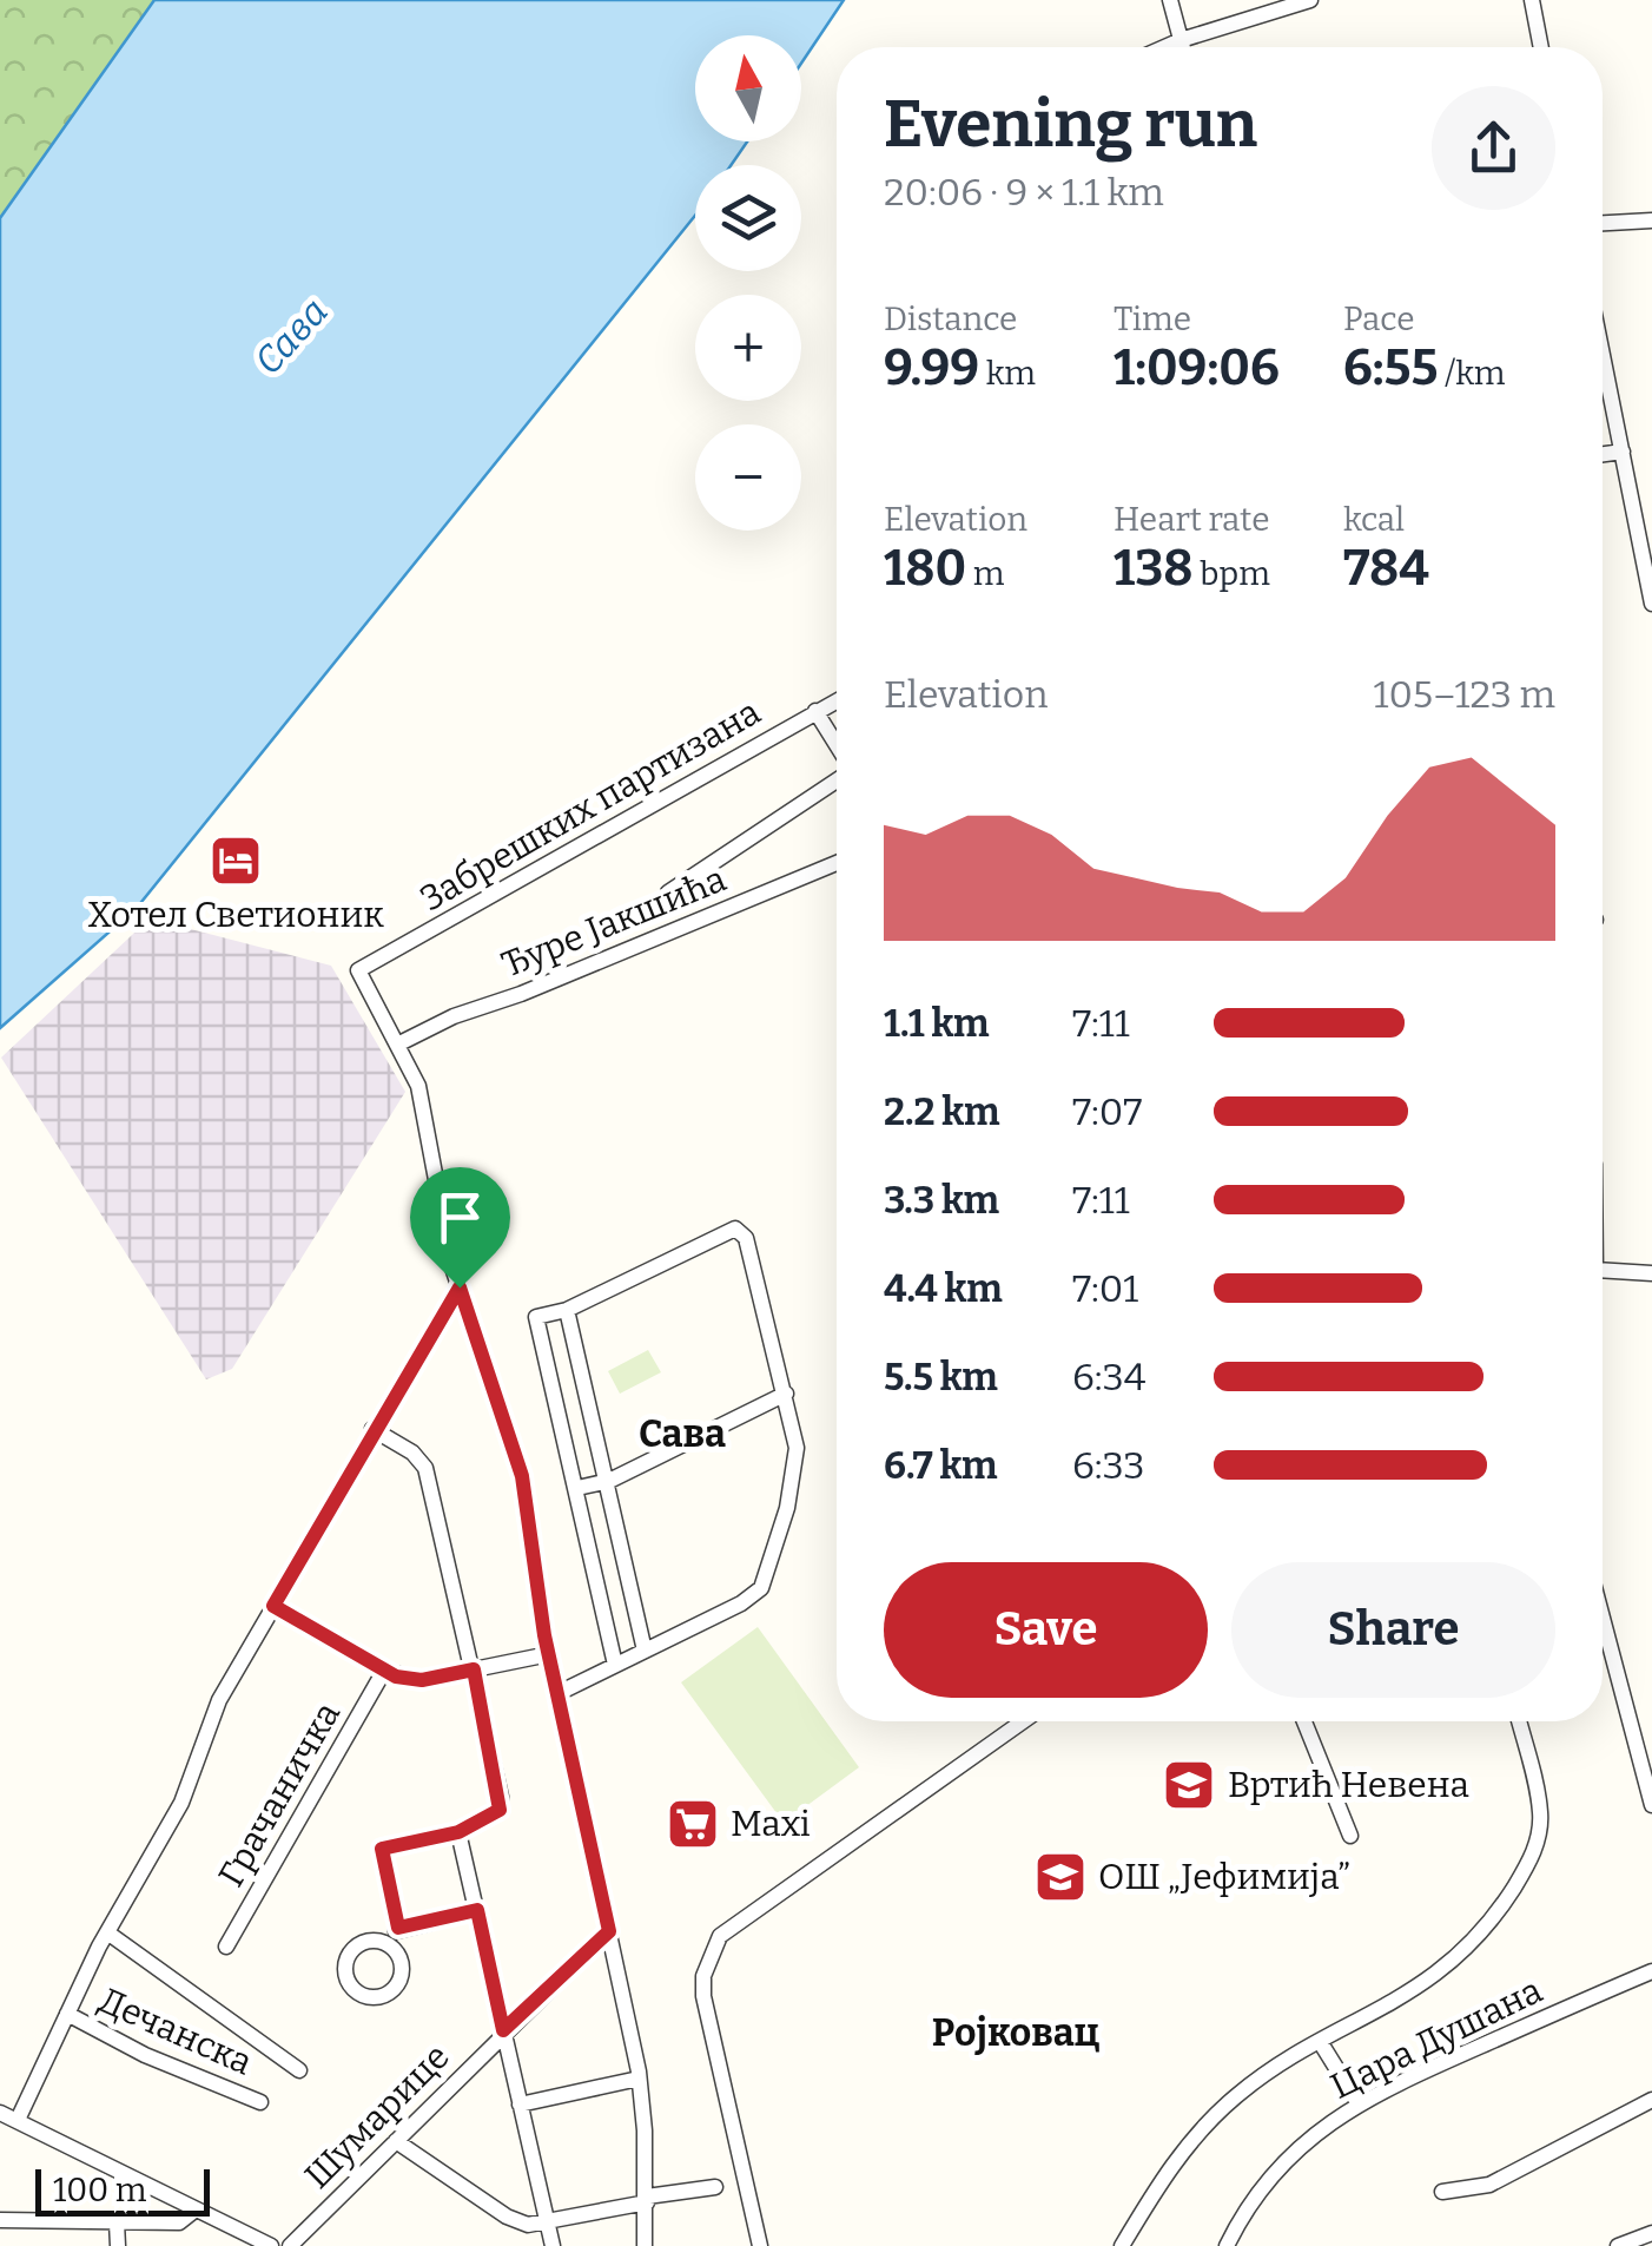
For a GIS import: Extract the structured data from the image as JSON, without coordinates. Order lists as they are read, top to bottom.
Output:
{
  "streets": {
    "street": [
      "Забрешких партизана",
      "Ђуре Јакшића",
      "Грачаничка",
      "Дечанска",
      "Цара Душана",
      "Шумарице"
    ]
  },
  "crossings": [
    ["Забрешких партизана", "Ђуре Јакшића"]
  ],
  "districts": ["Сава", "Ројковац"],
  "water": ["Сава"],
  "places": {
    "hotel": ["Хотел Светионик"],
    "school or university": ["Вртић Невена", "ОШ „Јефимија”"],
    "supermarket": ["Maxi"]
  },
  "scale_bar": "100 m",
  "north": "top",
  "page": {
    "map_buttons": ["+", "−"],
    "heading": ["Evening run", "20:06 · 9 × 1.1 km"],
    "stats": [
      ["Distance", "9.99 km"],
      ["Time", "1:09:06"],
      ["Pace", "6:55 /km"],
      ["Elevation", "180 m"],
      ["Heart rate", "138 bpm"],
      ["kcal", "784"]
    ],
    "chart": ["Elevation", "105–123 m"],
    "list": [
      {
        "name": "1.1 km",
        "note": "7:11"
      },
      {
        "name": "2.2 km",
        "note": "7:07"
      },
      {
        "name": "3.3 km",
        "note": "7:11"
      },
      {
        "name": "4.4 km",
        "note": "7:01"
      },
      {
        "name": "5.5 km",
        "note": "6:34"
      },
      {
        "name": "6.7 km",
        "note": "6:33"
      }
    ],
    "buttons": ["Save", "Share"],
    "scale": "100 m"
  }
}
